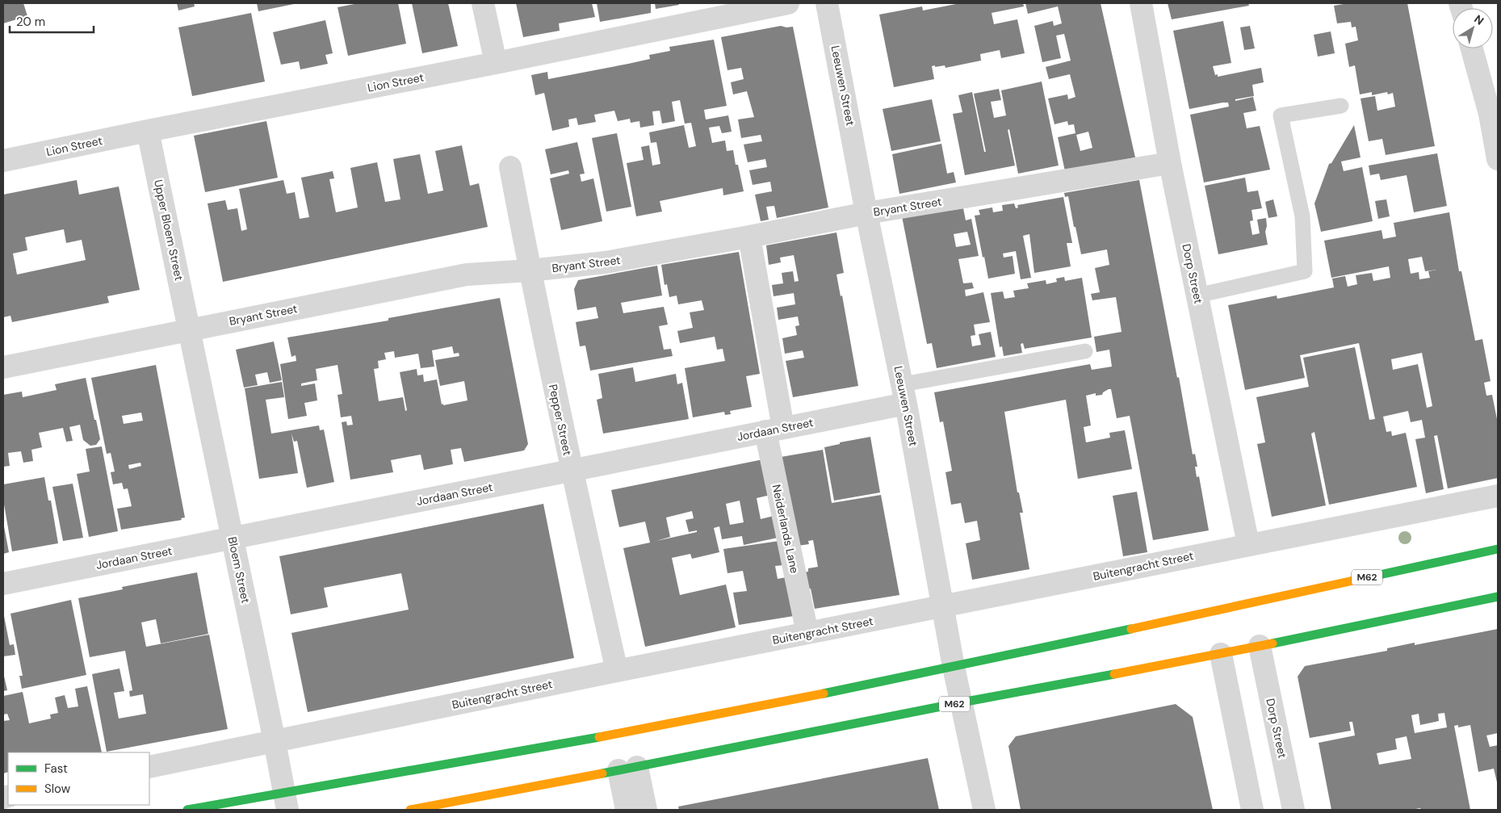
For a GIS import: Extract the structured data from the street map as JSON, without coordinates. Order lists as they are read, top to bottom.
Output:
{
  "streets": {
    "main road": ["M62"],
    "street": [
      "Lion Street",
      "Leeuwen Street",
      "Bryant Street",
      "Upper Bloem Street",
      "Dorp Street",
      "Pepper Street",
      "Jordaan Street",
      "Neiderlands Lane",
      "Buitengracht Street",
      "Bloem Street"
    ]
  },
  "crossings": [
    ["Lion Street", "Upper Bloem Street"],
    ["Leeuwen Street", "Bryant Street"],
    ["Leeuwen Street", "Jordaan Street"],
    ["Leeuwen Street", "Buitengracht Street"],
    ["Leeuwen Street", "M62"],
    ["Bryant Street", "Upper Bloem Street"],
    ["Bryant Street", "Dorp Street"],
    ["Bryant Street", "Pepper Street"],
    ["Bryant Street", "Neiderlands Lane"],
    ["Bryant Street", "Bloem Street"],
    ["Upper Bloem Street", "Bloem Street"],
    ["Dorp Street", "Buitengracht Street"],
    ["Dorp Street", "M62"],
    ["Pepper Street", "Jordaan Street"],
    ["Pepper Street", "Buitengracht Street"],
    ["Jordaan Street", "Neiderlands Lane"],
    ["Jordaan Street", "Bloem Street"],
    ["Buitengracht Street", "Bloem Street"],
    ["Bloem Street", "M62"]
  ],
  "legend": ["Fast", "Slow"],
  "scale_bar": "20 m",
  "north": "top right"
}
